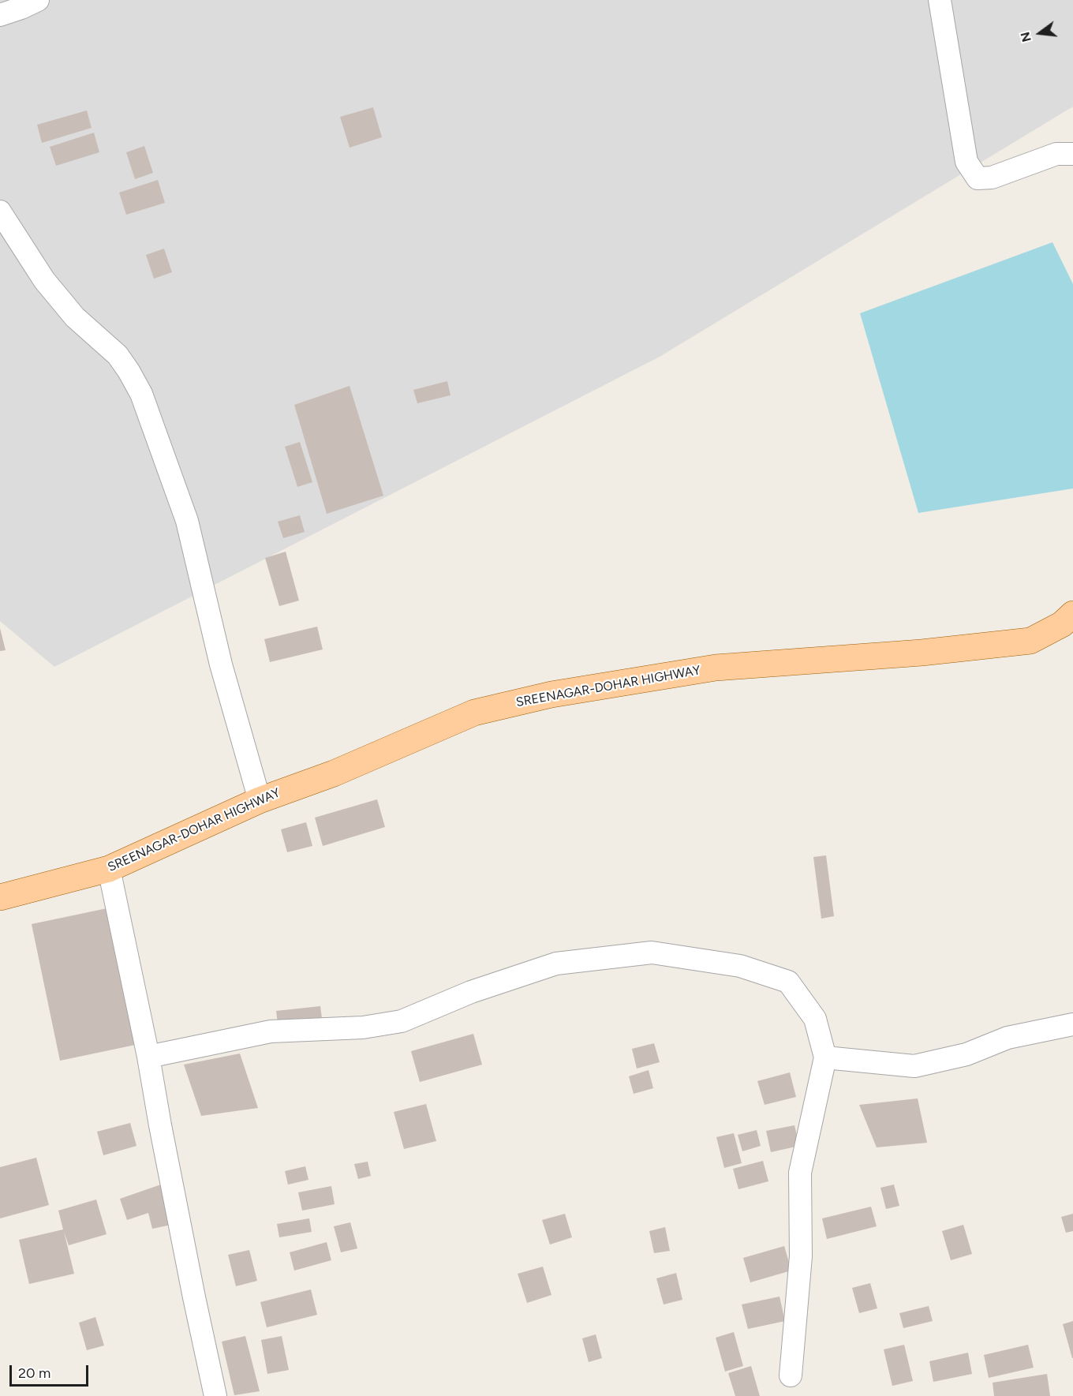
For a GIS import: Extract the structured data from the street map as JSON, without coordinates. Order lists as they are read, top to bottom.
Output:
{
  "streets": {
    "main road": ["SREENAGAR-DOHAR HIGHWAY"]
  },
  "scale_bar": "20 m",
  "north": "left"
}
